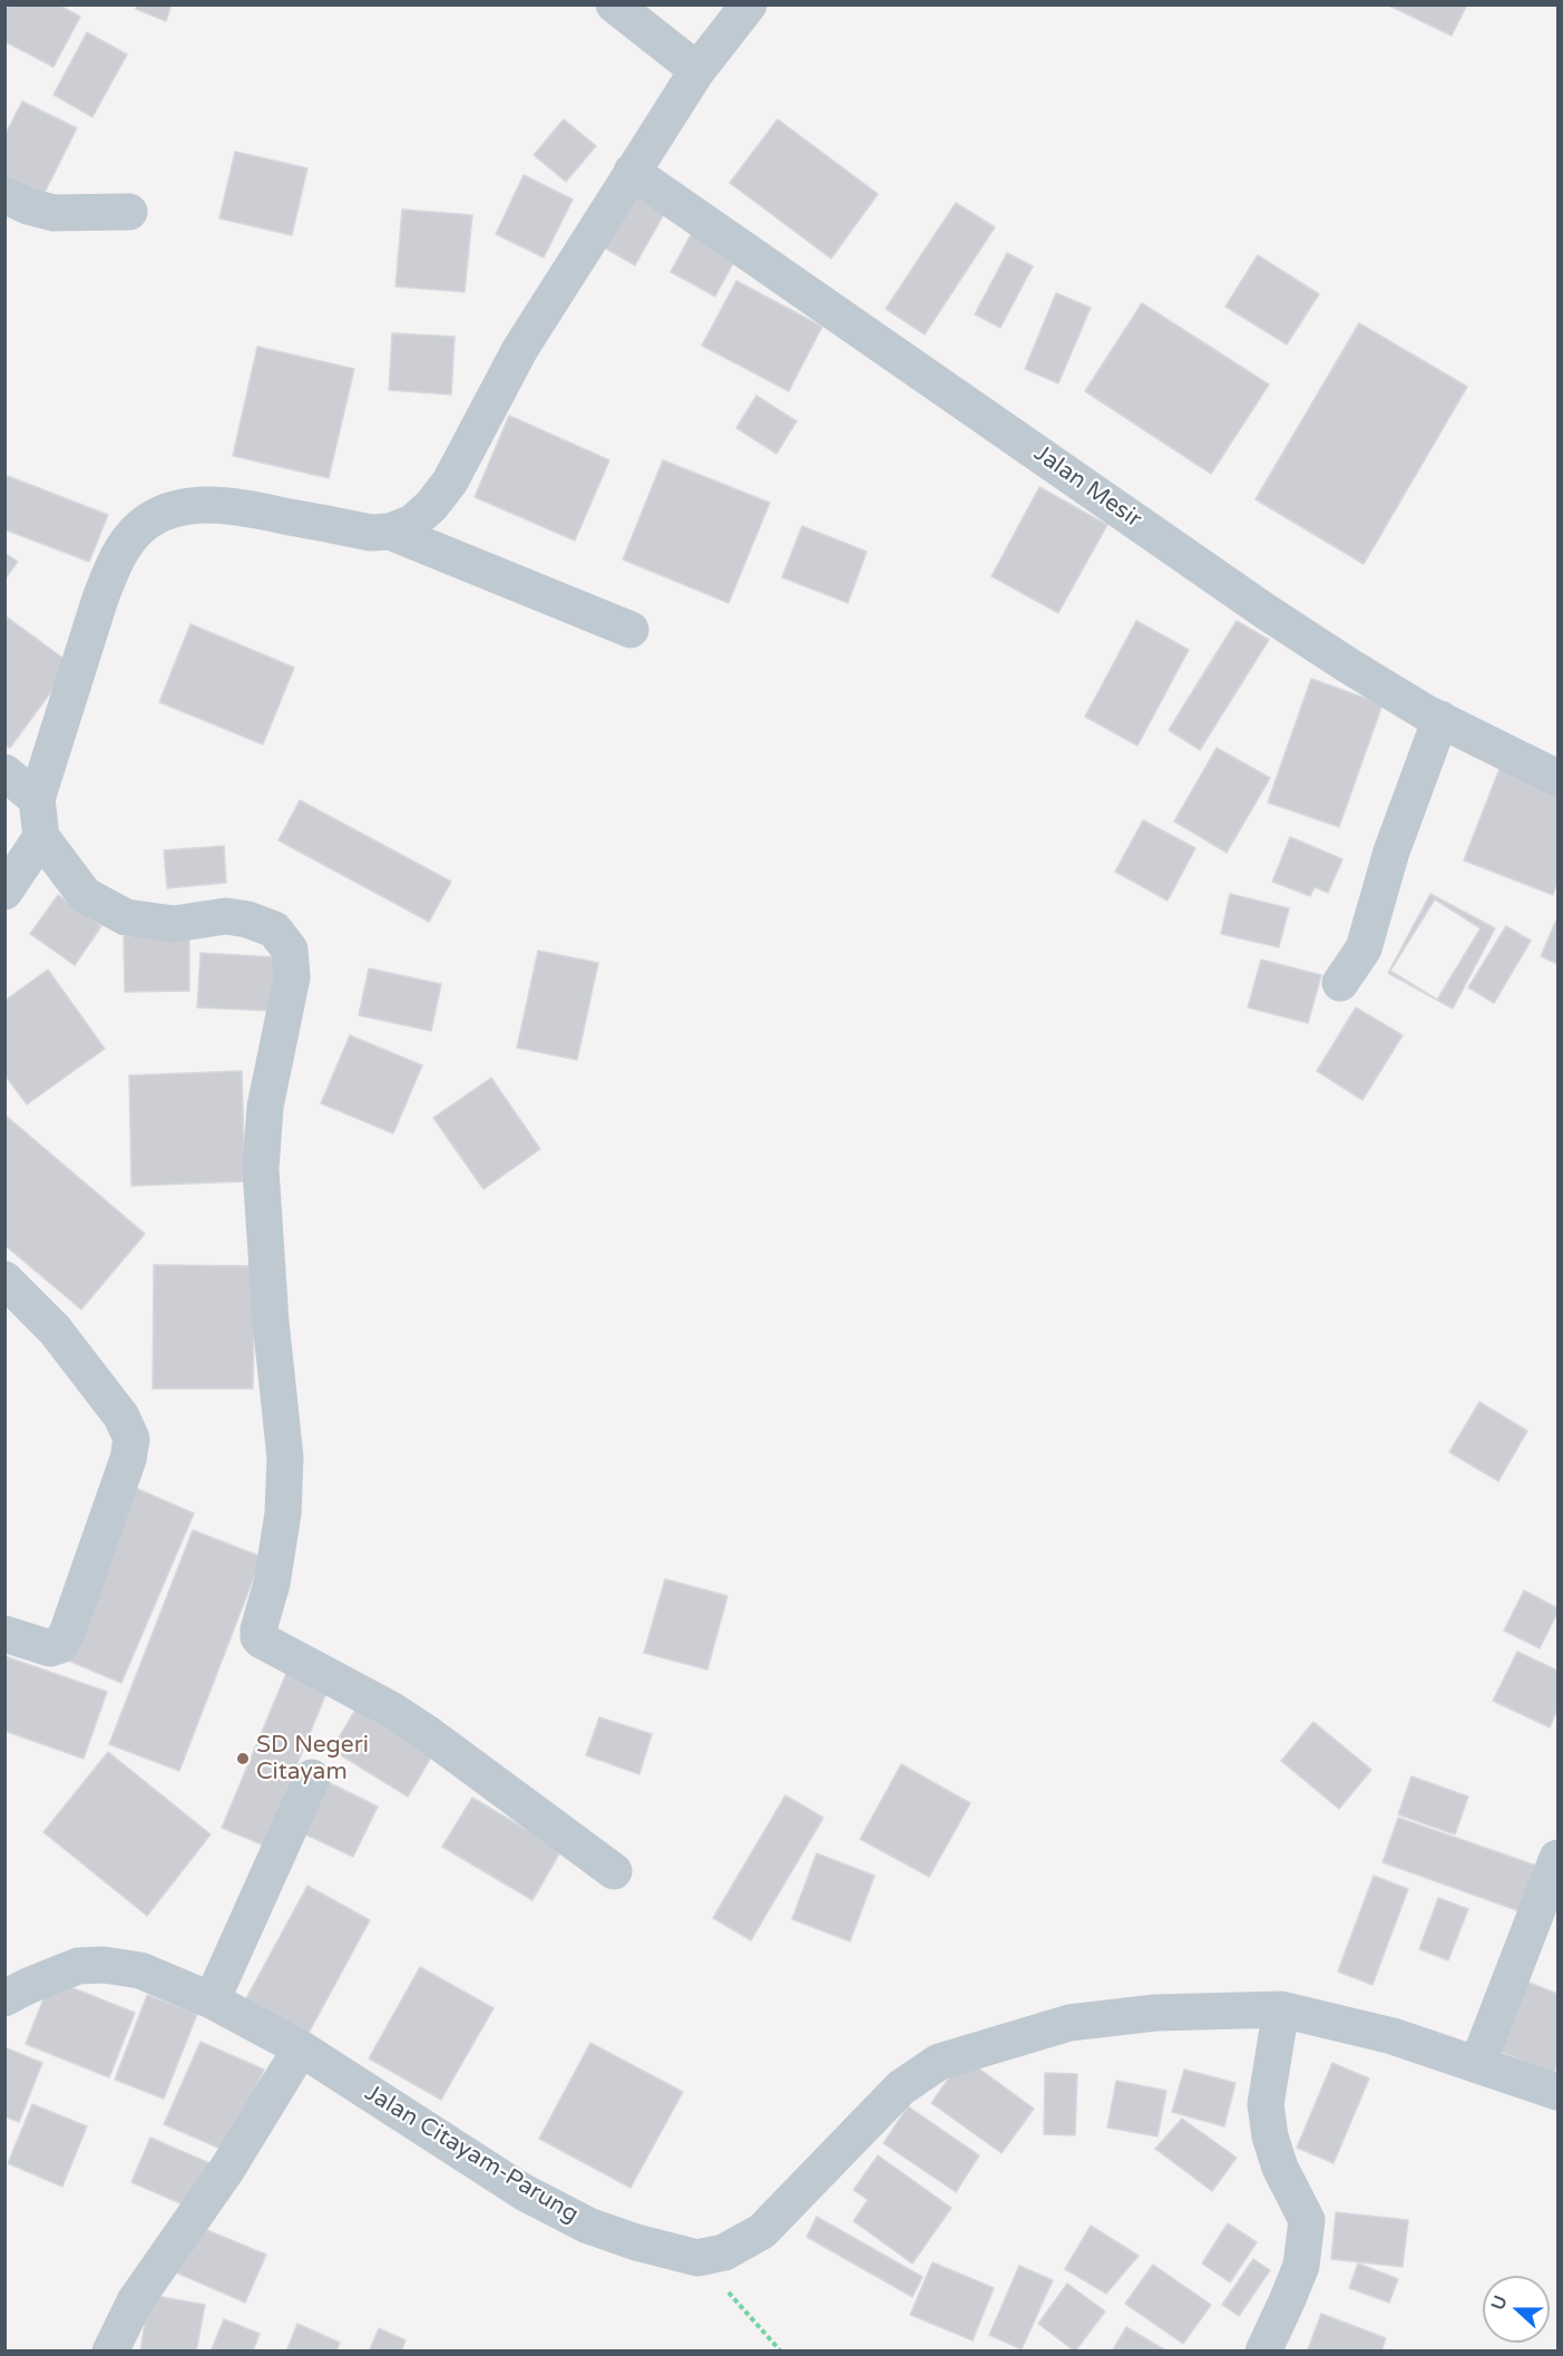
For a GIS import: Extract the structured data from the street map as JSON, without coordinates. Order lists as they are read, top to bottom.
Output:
{
  "streets": {
    "street": ["Jalan Mesir", "Jalan Citayam-Parung"]
  },
  "places": ["SD Negeri Citayam"],
  "north": "left"
}
